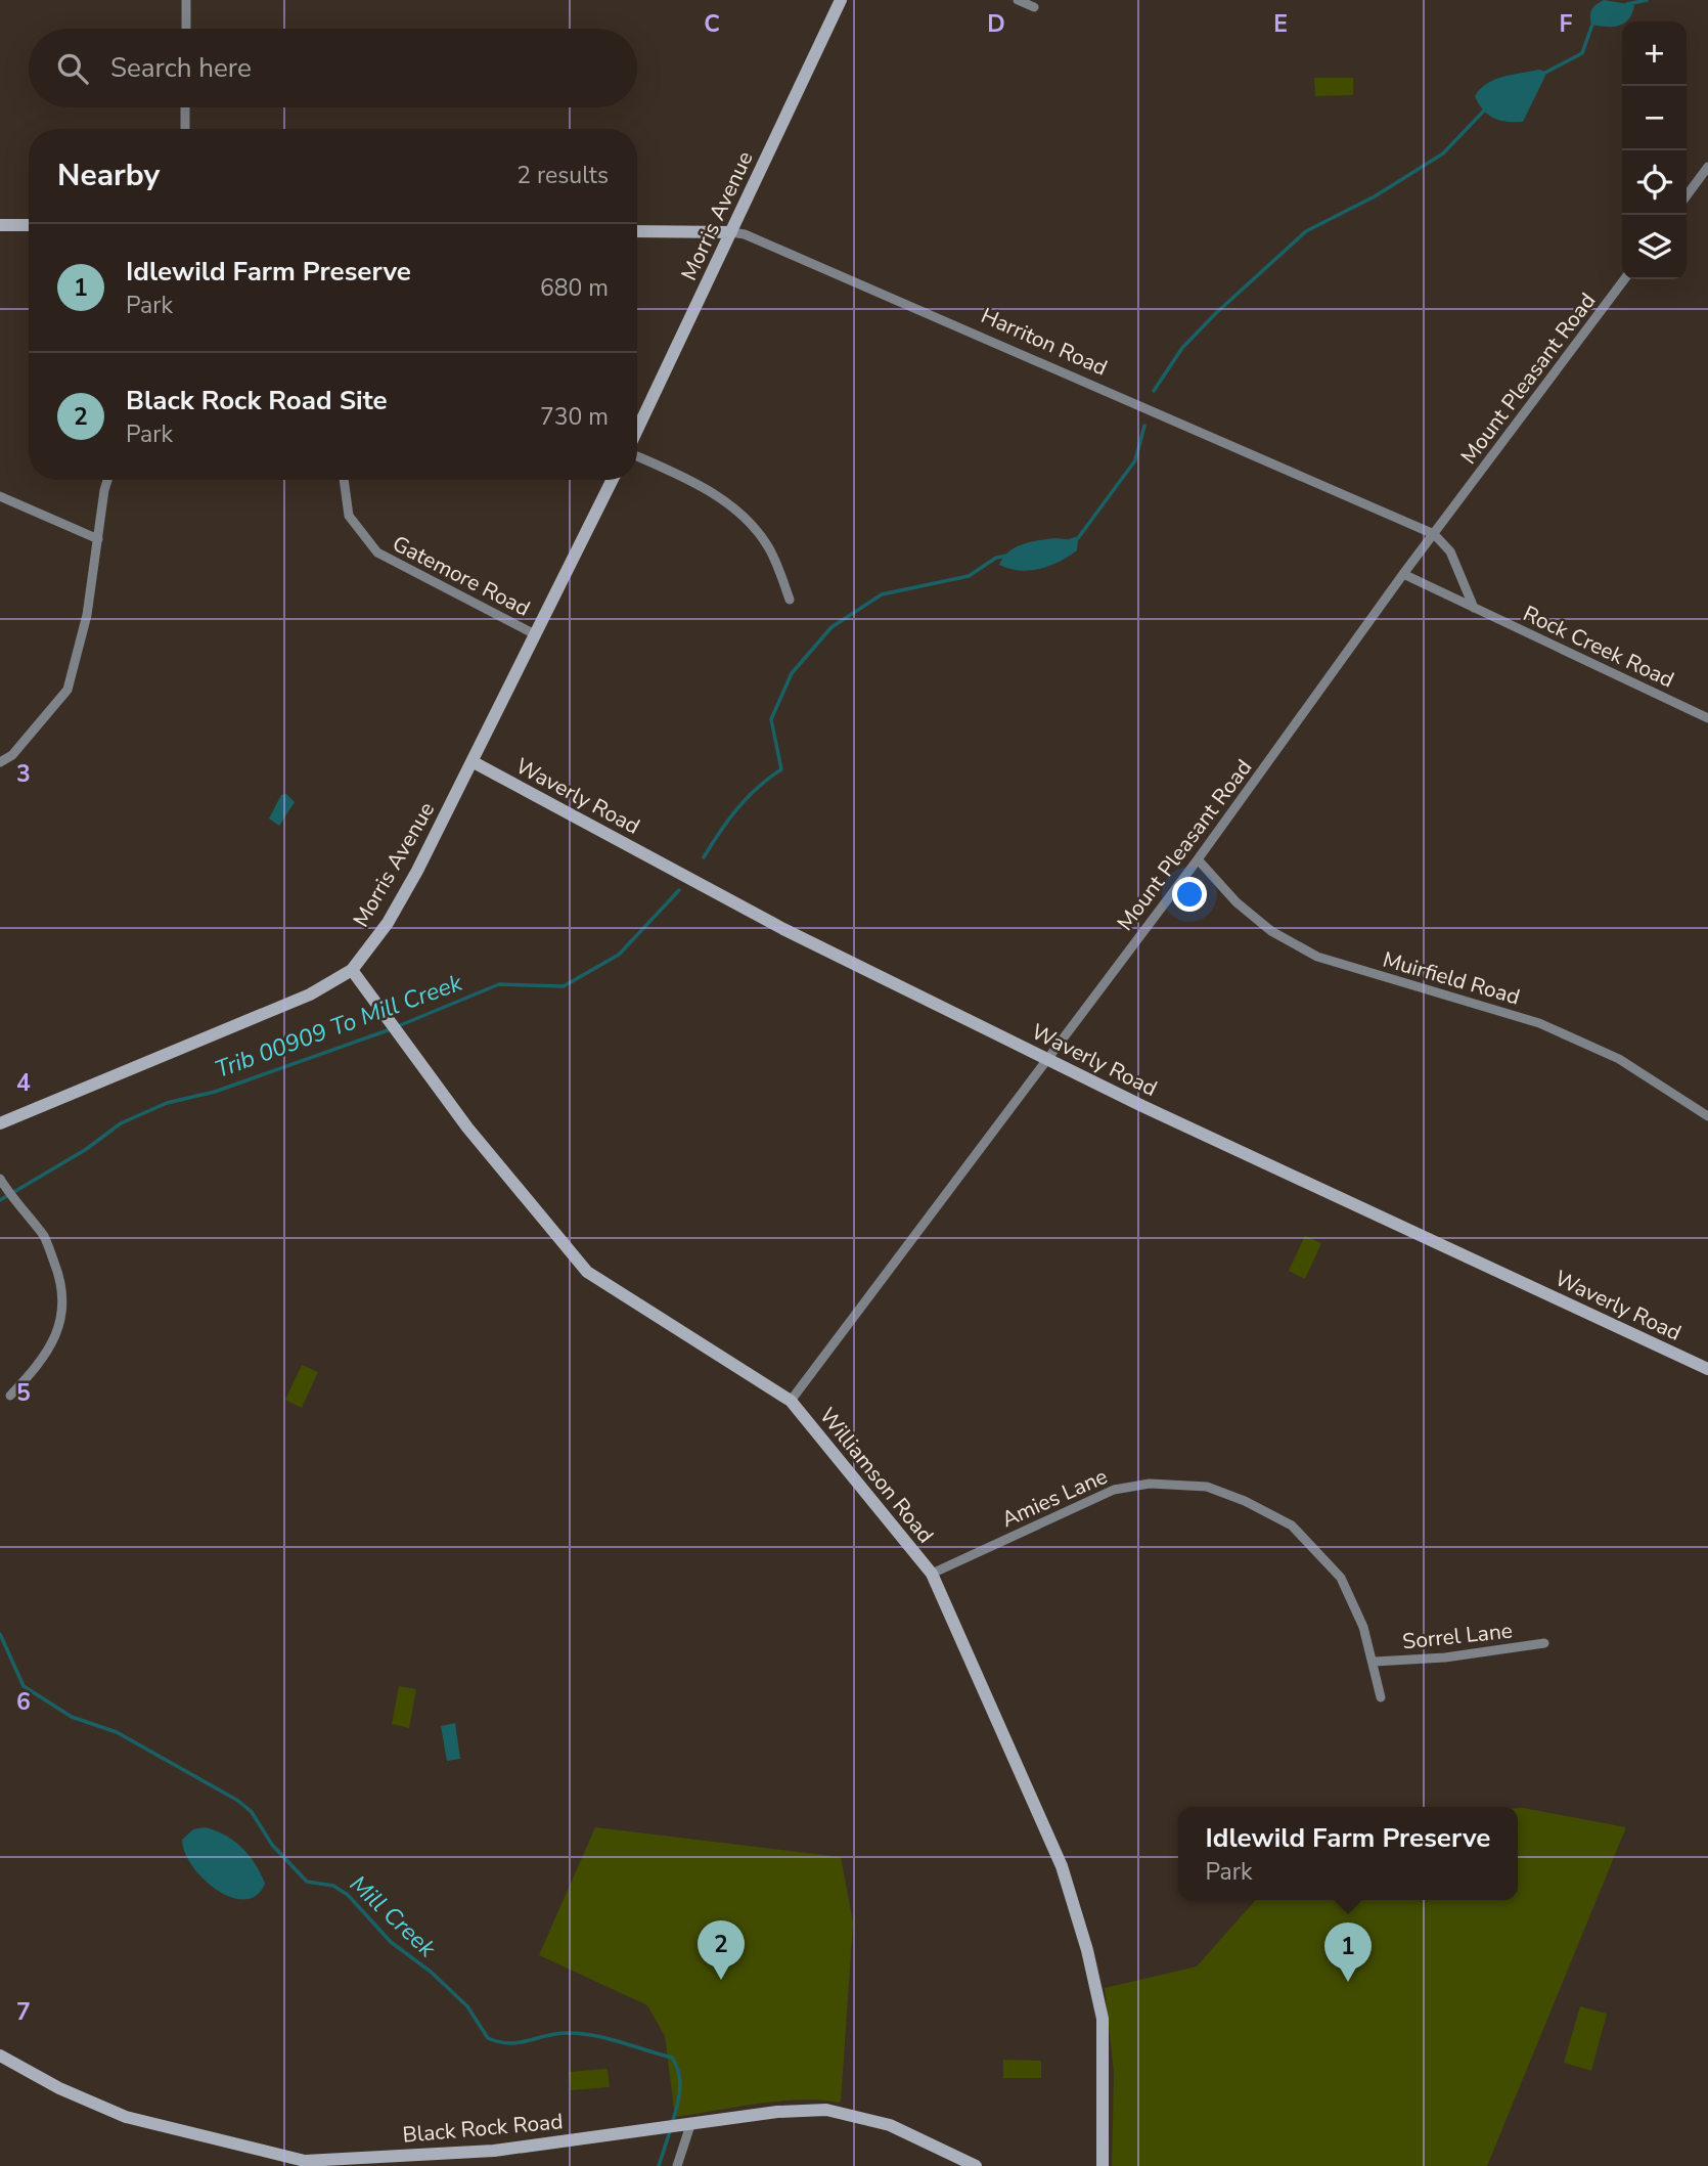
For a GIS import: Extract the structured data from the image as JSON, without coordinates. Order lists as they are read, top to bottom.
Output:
{
  "streets": {
    "street": [
      "Morris Avenue",
      "Harriton Road",
      "Mount Pleasant Road",
      "Gatemore Road",
      "Rock Creek Road",
      "Waverly Road",
      "Muirfield Road",
      "Williamson Road",
      "Amies Lane",
      "Sorrel Lane",
      "Black Rock Road"
    ]
  },
  "crossings": [
    ["Morris Avenue", "Harriton Road"],
    ["Morris Avenue", "Gatemore Road"],
    ["Morris Avenue", "Waverly Road"],
    ["Morris Avenue", "Williamson Road"],
    ["Harriton Road", "Mount Pleasant Road"],
    ["Mount Pleasant Road", "Rock Creek Road"],
    ["Mount Pleasant Road", "Waverly Road"],
    ["Mount Pleasant Road", "Muirfield Road"],
    ["Mount Pleasant Road", "Williamson Road"],
    ["Williamson Road", "Amies Lane"],
    ["Amies Lane", "Sorrel Lane"]
  ],
  "water": ["Trib 00909 To Mill Creek", "Mill Creek"],
  "page": {
    "map_buttons": ["+", "−"],
    "search": "Search here",
    "heading": ["Nearby", "2 results"],
    "list": [
      {
        "mark": "1",
        "name": "Idlewild Farm Preserve",
        "note": "Park",
        "value": "680 m"
      },
      {
        "mark": "2",
        "name": "Black Rock Road Site",
        "note": "Park",
        "value": "730 m"
      }
    ],
    "popup": ["Idlewild Farm Preserve", "Park"],
    "pins": ["2", "1"]
  },
  "grid": {
    "columns": [
      "C",
      "D",
      "E",
      "F"
    ],
    "rows": [
      "3",
      "4",
      "5",
      "6",
      "7"
    ]
  }
}
